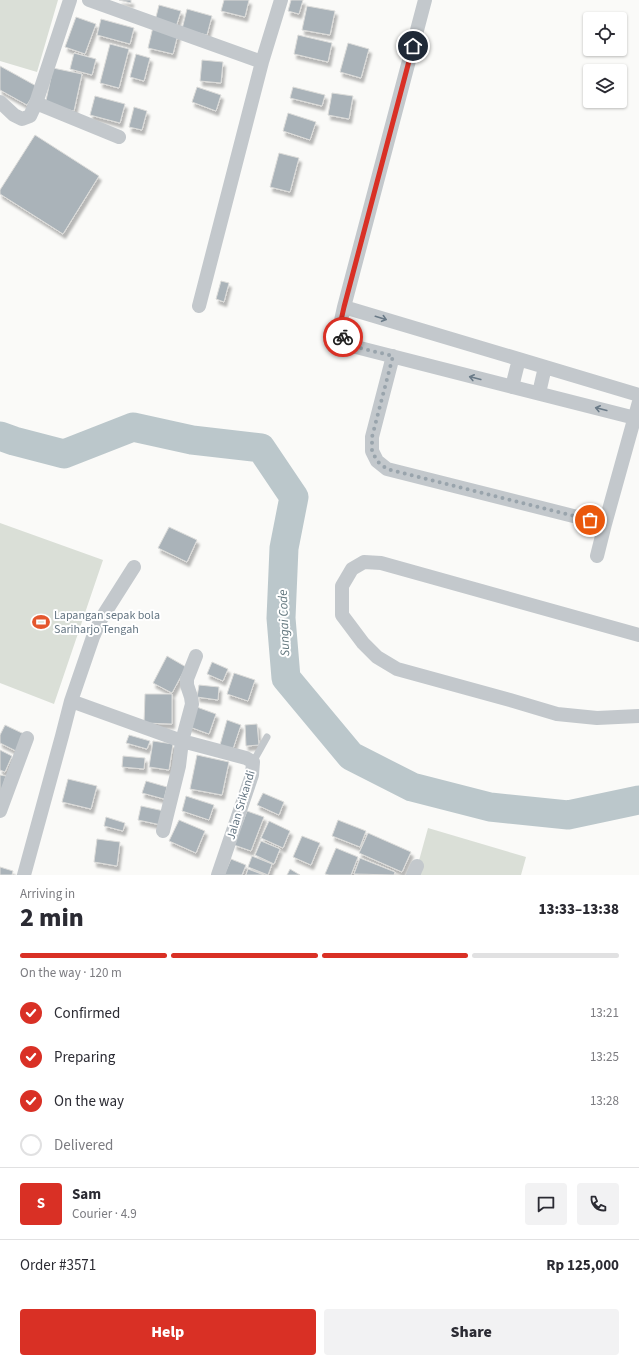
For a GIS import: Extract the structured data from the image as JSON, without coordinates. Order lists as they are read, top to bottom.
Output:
{
  "streets": {
    "street": ["Jalan Srikandi"]
  },
  "water": ["Sungai Code"],
  "places": {
    "sports": ["Lapangan sepak bola Sariharjo Tengah"]
  },
  "page": {
    "heading": ["2 min", "Arriving in", "13:33–13:38"],
    "panel": [
      "Sam",
      "Courier · 4.9",
      "Order #3571",
      "Rp 125,000"
    ],
    "bar": "On the way · 120 m",
    "list": [
      ["Confirmed", "13:21"],
      ["Preparing", "13:25"],
      ["On the way", "13:28"],
      "Delivered"
    ],
    "round": "S",
    "buttons": ["Help", "Share"]
  }
}
